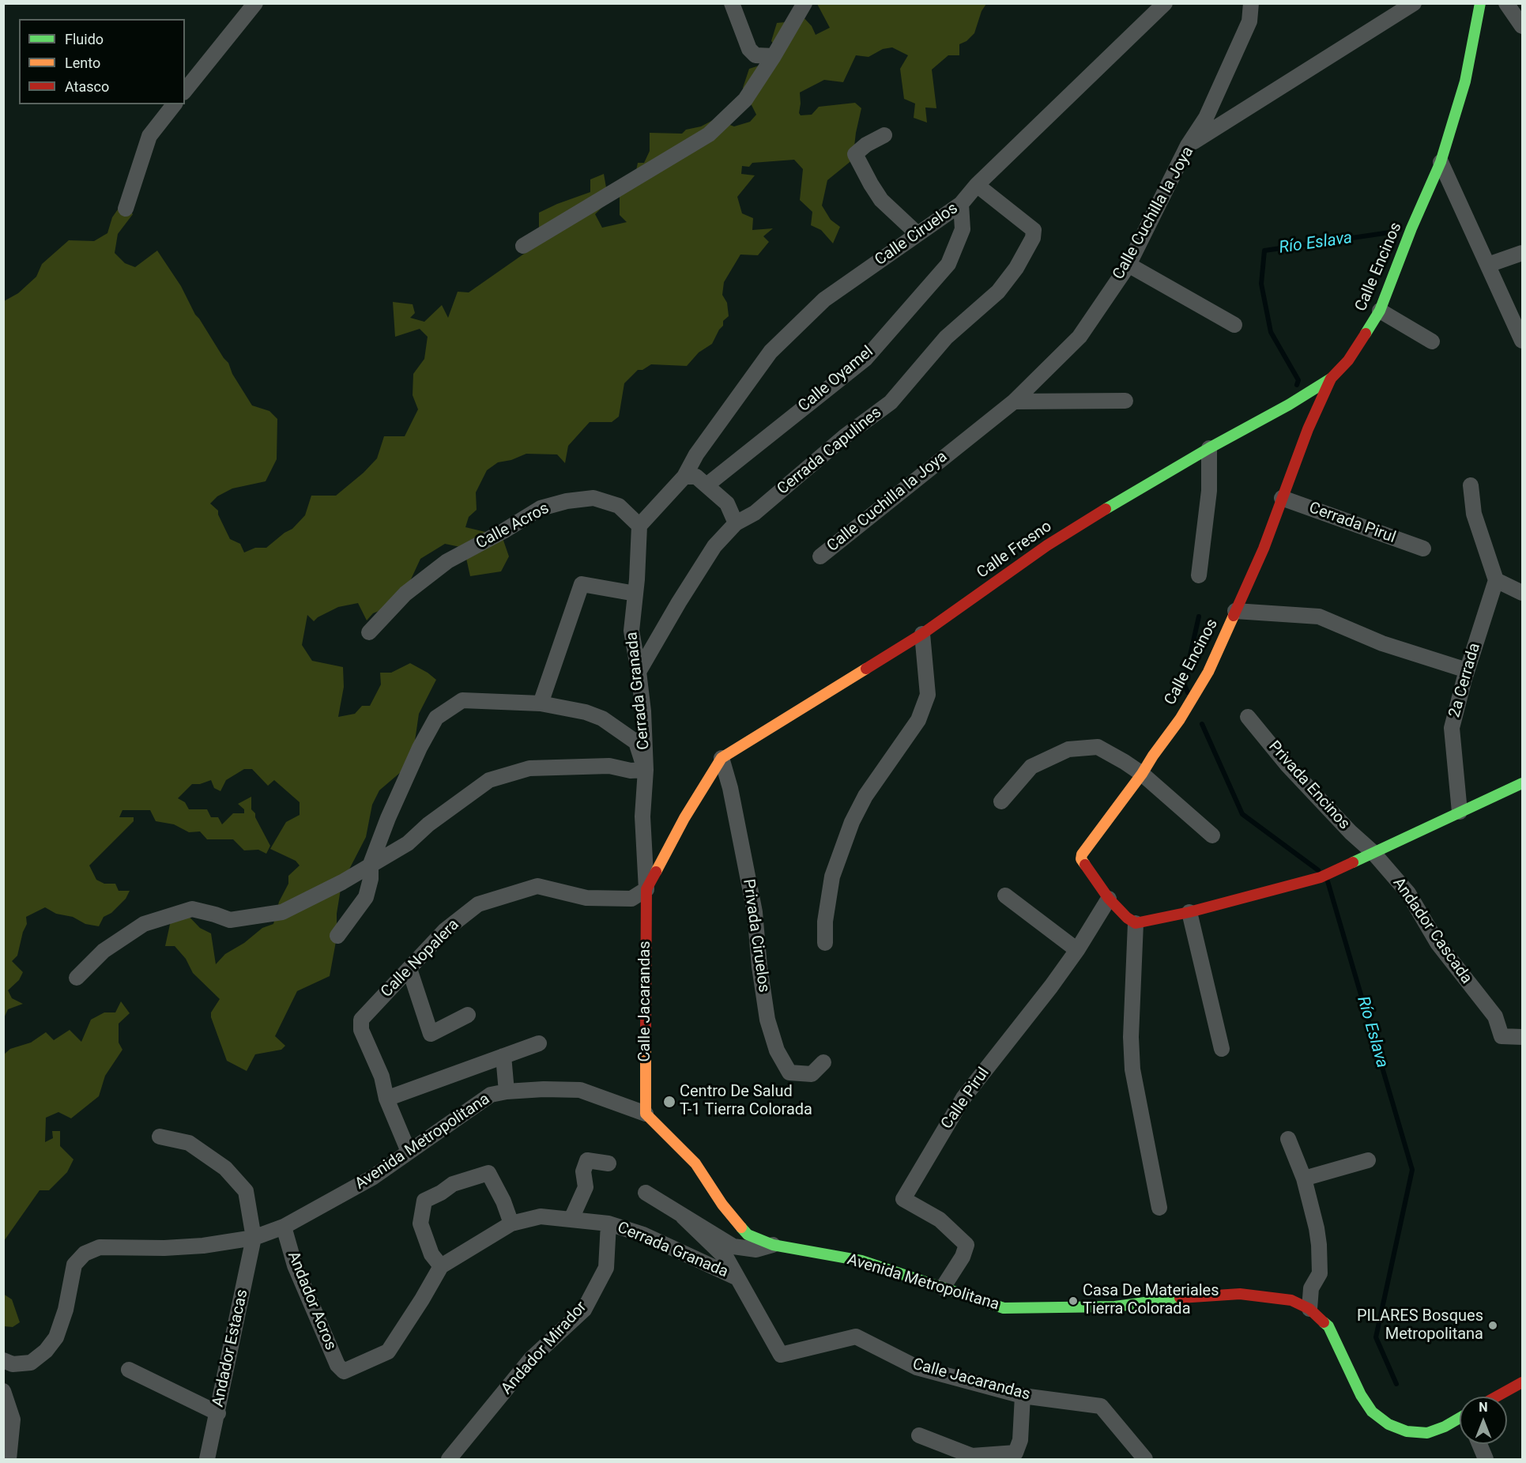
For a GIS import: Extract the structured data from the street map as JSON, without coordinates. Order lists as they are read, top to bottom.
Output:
{
  "streets": {
    "street": [
      "Calle Cuchilla la Joya",
      "Calle Ciruelos",
      "Calle Encinos",
      "Calle Oyamel",
      "Cerrada Capulines",
      "Cerrada Pirul",
      "Calle Acros",
      "Calle Fresno",
      "2a Cerrada",
      "Cerrada Granada",
      "Privada Encinos",
      "Andador Cascada",
      "Privada Ciruelos",
      "Calle Nopalera",
      "Calle Jacarandas",
      "Calle Pirul",
      "Avenida Metropolitana",
      "Andador Acros",
      "Andador Estacas",
      "Andador Mirador"
    ]
  },
  "crossings": [
    ["Calle Ciruelos", "Calle Oyamel"],
    ["Calle Ciruelos", "Cerrada Capulines"],
    ["Calle Encinos", "Cerrada Pirul"],
    ["Calle Encinos", "Calle Fresno"],
    ["Calle Encinos", "Calle Pirul"],
    ["Cerrada Capulines", "Cerrada Granada"],
    ["Calle Acros", "Cerrada Granada"],
    ["Calle Fresno", "Privada Ciruelos"],
    ["Calle Fresno", "Calle Jacarandas"],
    ["Cerrada Granada", "Calle Jacarandas"],
    ["Cerrada Granada", "Andador Acros"],
    ["Cerrada Granada", "Andador Mirador"],
    ["Privada Encinos", "Andador Cascada"],
    ["Privada Ciruelos", "Calle Jacarandas"],
    ["Calle Nopalera", "Calle Jacarandas"],
    ["Calle Nopalera", "Avenida Metropolitana"],
    ["Calle Jacarandas", "Avenida Metropolitana"],
    ["Calle Pirul", "Avenida Metropolitana"],
    ["Avenida Metropolitana", "Andador Acros"],
    ["Avenida Metropolitana", "Andador Estacas"]
  ],
  "water": ["Río Eslava"],
  "places": ["Centro De Salud T-1 Tierra Colorada", "Casa De Materiales Tierra Colorada", "PILARES Bosques Metropolitana"],
  "legend": ["Fluido", "Lento", "Atasco"],
  "north": "top"
}
